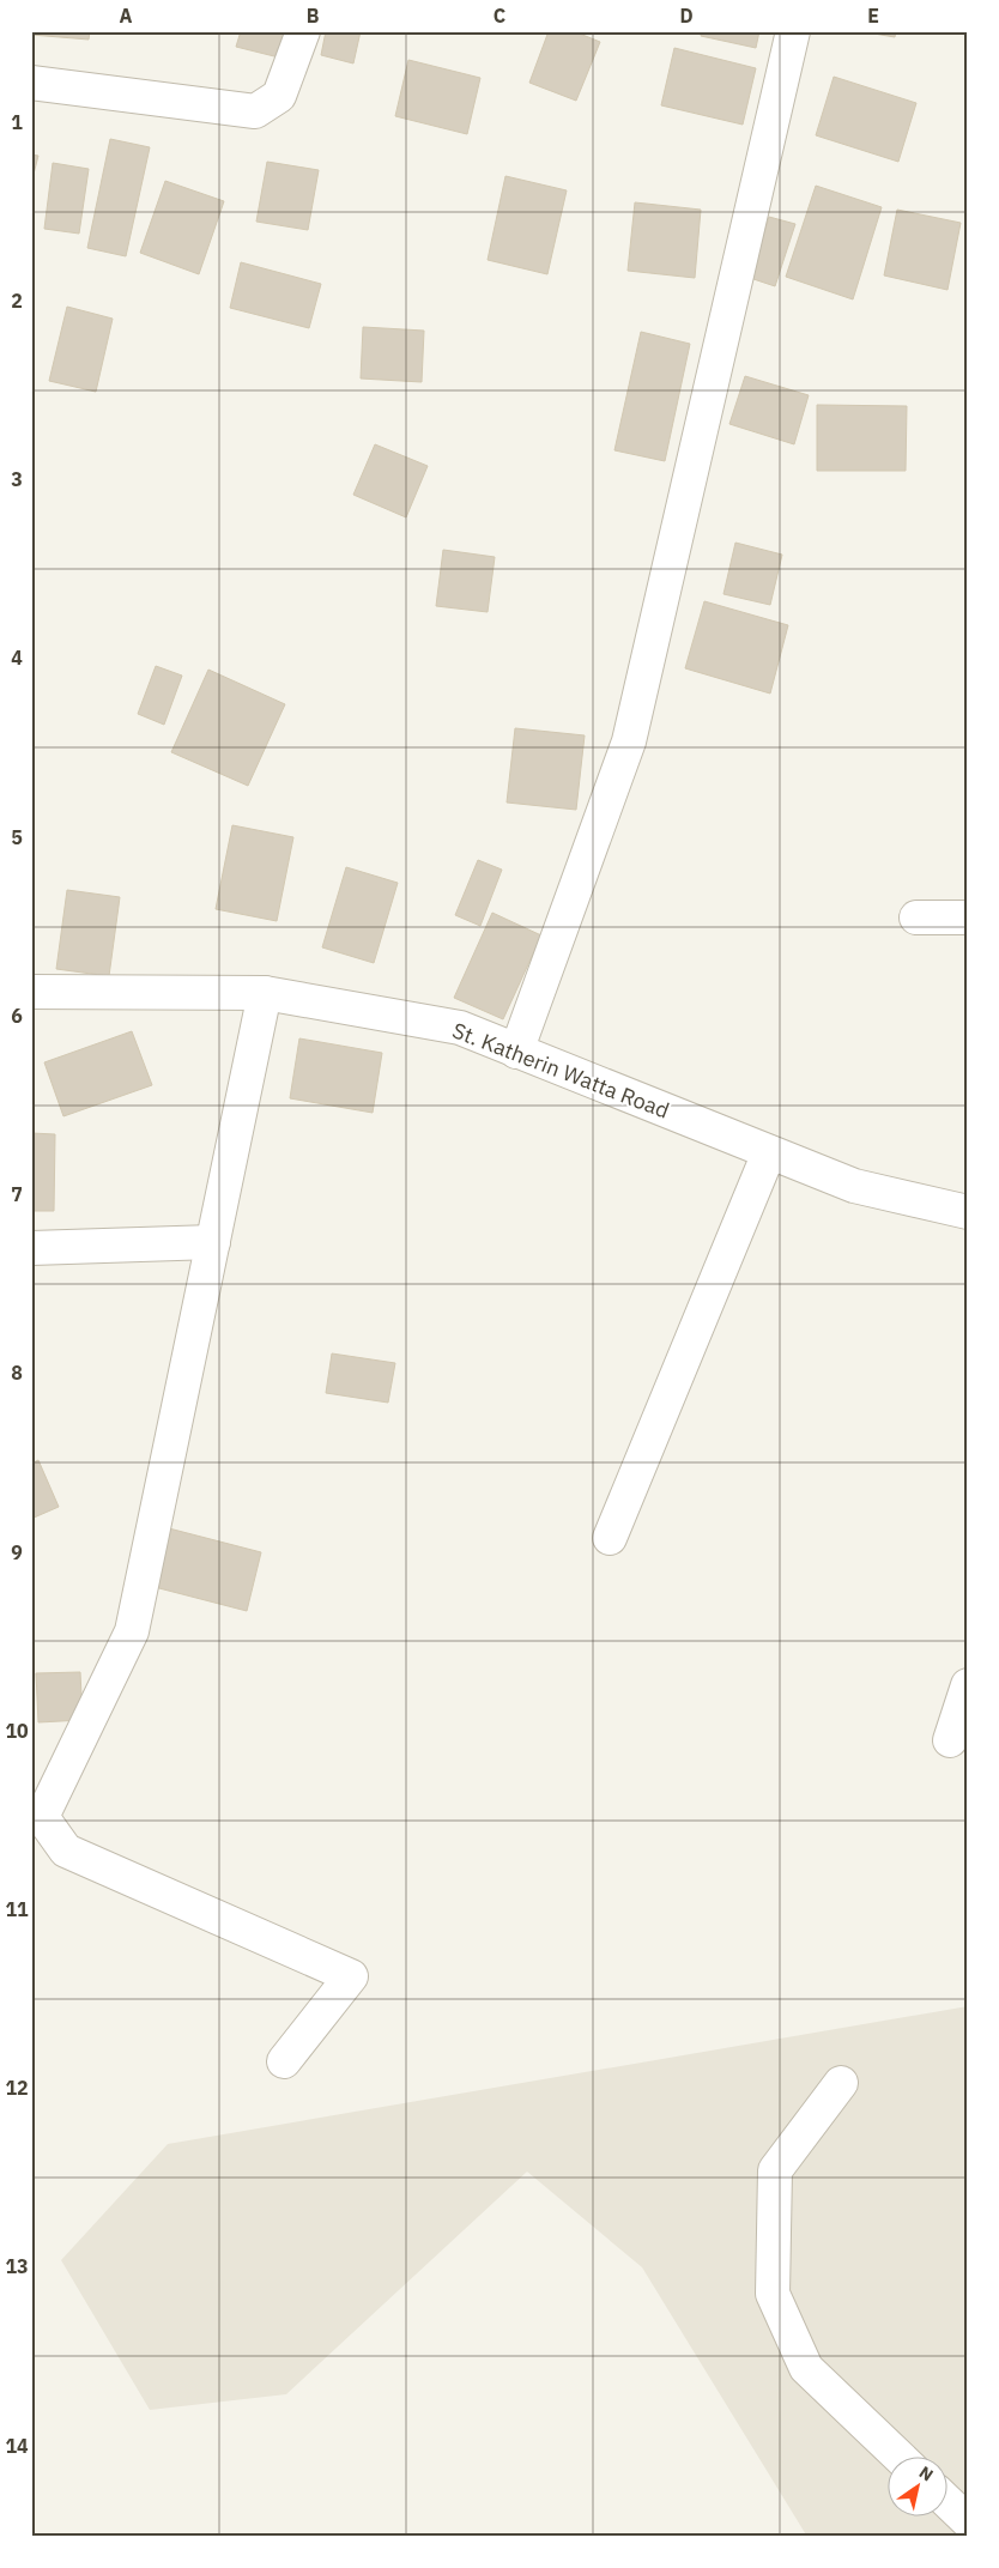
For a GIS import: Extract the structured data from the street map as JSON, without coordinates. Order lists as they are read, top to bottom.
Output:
{
  "streets": {
    "street": ["St. Katherin Watta Road"]
  },
  "north": "top right",
  "grid": {
    "columns": [
      "A",
      "B",
      "C",
      "D",
      "E"
    ],
    "rows": [
      "1",
      "2",
      "3",
      "4",
      "5",
      "6",
      "7",
      "8",
      "9",
      "10",
      "11",
      "12",
      "13",
      "14"
    ]
  }
}
